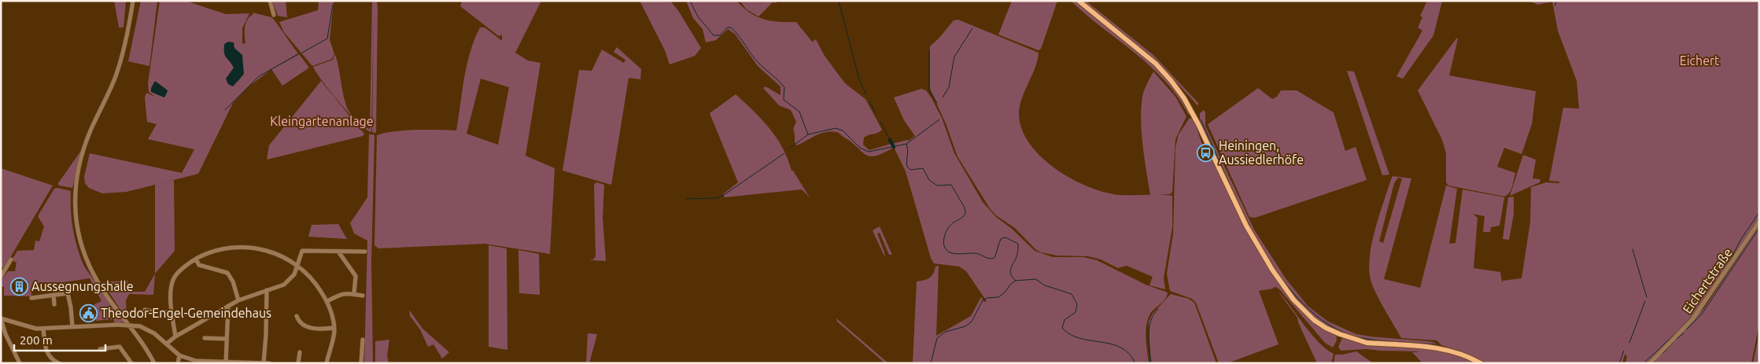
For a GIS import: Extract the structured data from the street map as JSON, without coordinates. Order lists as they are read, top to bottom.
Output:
{
  "streets": {
    "street": ["Eichertstraße"]
  },
  "parks": ["Eichert", "Kleingartenanlage"],
  "places": {
    "bus stop": ["Heiningen, Aussiedlerhöfe"],
    "building": ["Aussegnungshalle"],
    "public building": ["Theodor-Engel-Gemeindehaus"]
  },
  "scale_bar": "200 m"
}
